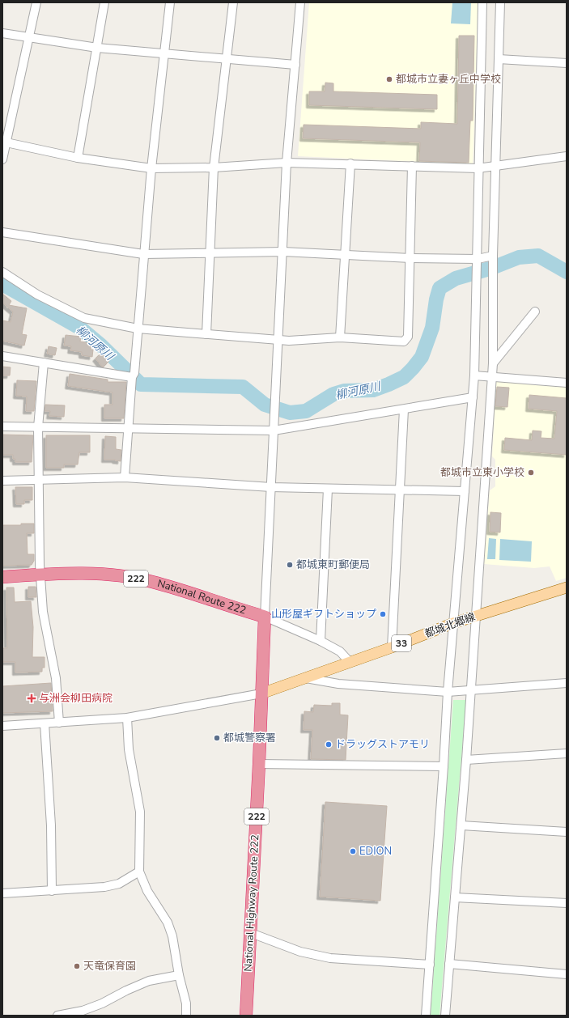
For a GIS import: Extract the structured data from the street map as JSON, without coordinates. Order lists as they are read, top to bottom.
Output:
{
  "streets": {
    "highway": ["222", "National Route 222", "National Highway Route 222"],
    "main road": ["都城北郷線", "33"]
  },
  "crossings": [
    ["National Route 222", "National Highway Route 222"],
    ["都城北郷線", "National Highway Route 222"]
  ],
  "water": ["柳河原川"],
  "places": {
    "other": [
      "都城市立妻ヶ丘中学校",
      "都城市立東小学校",
      "都城東町郵便局",
      "山形屋ギフトショップ",
      "都城警察署",
      "ドラッグストアモリ",
      "EDION",
      "天竜保育園"
    ],
    "health": ["与洲会柳田病院"]
  }
}
